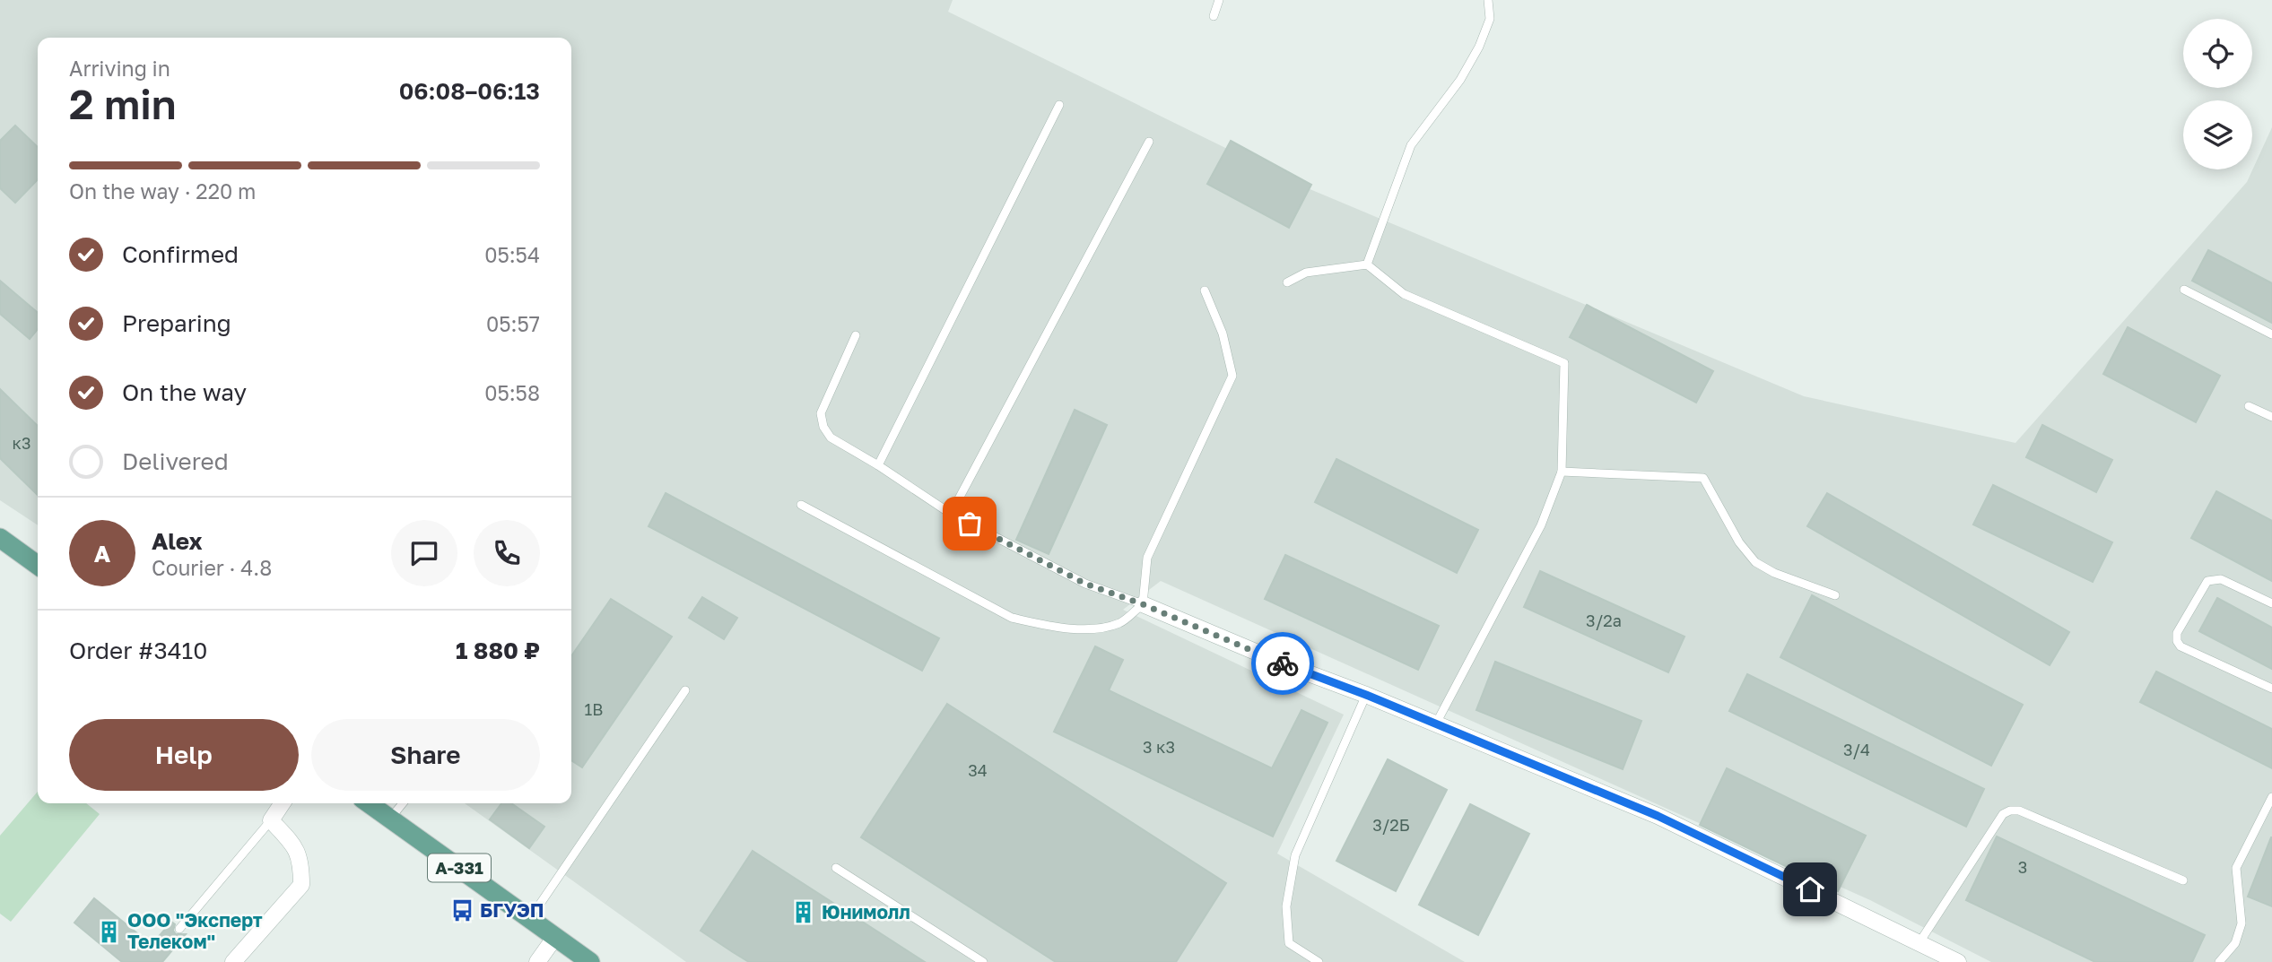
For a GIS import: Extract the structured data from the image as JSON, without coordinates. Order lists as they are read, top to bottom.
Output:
{
  "streets": {
    "main road": ["А-331"]
  },
  "places": {
    "bus stop": ["БГУЭП"],
    "building": ["Юнимолл", "ООО \"Эксперт Телеком\""]
  },
  "house_numbers": [
    "к3",
    "3/2а",
    "1В",
    "3 к3",
    "3/4",
    "34",
    "3/2Б",
    "3"
  ],
  "page": {
    "heading": ["2 min", "Arriving in", "06:08–06:13"],
    "panel": [
      "Alex",
      "Courier · 4.8",
      "Order #3410",
      "1 880 ₽"
    ],
    "bar": "On the way · 220 m",
    "list": [
      ["Confirmed", "05:54"],
      ["Preparing", "05:57"],
      ["On the way", "05:58"],
      "Delivered"
    ],
    "round": "A",
    "buttons": ["Help", "Share"]
  }
}
